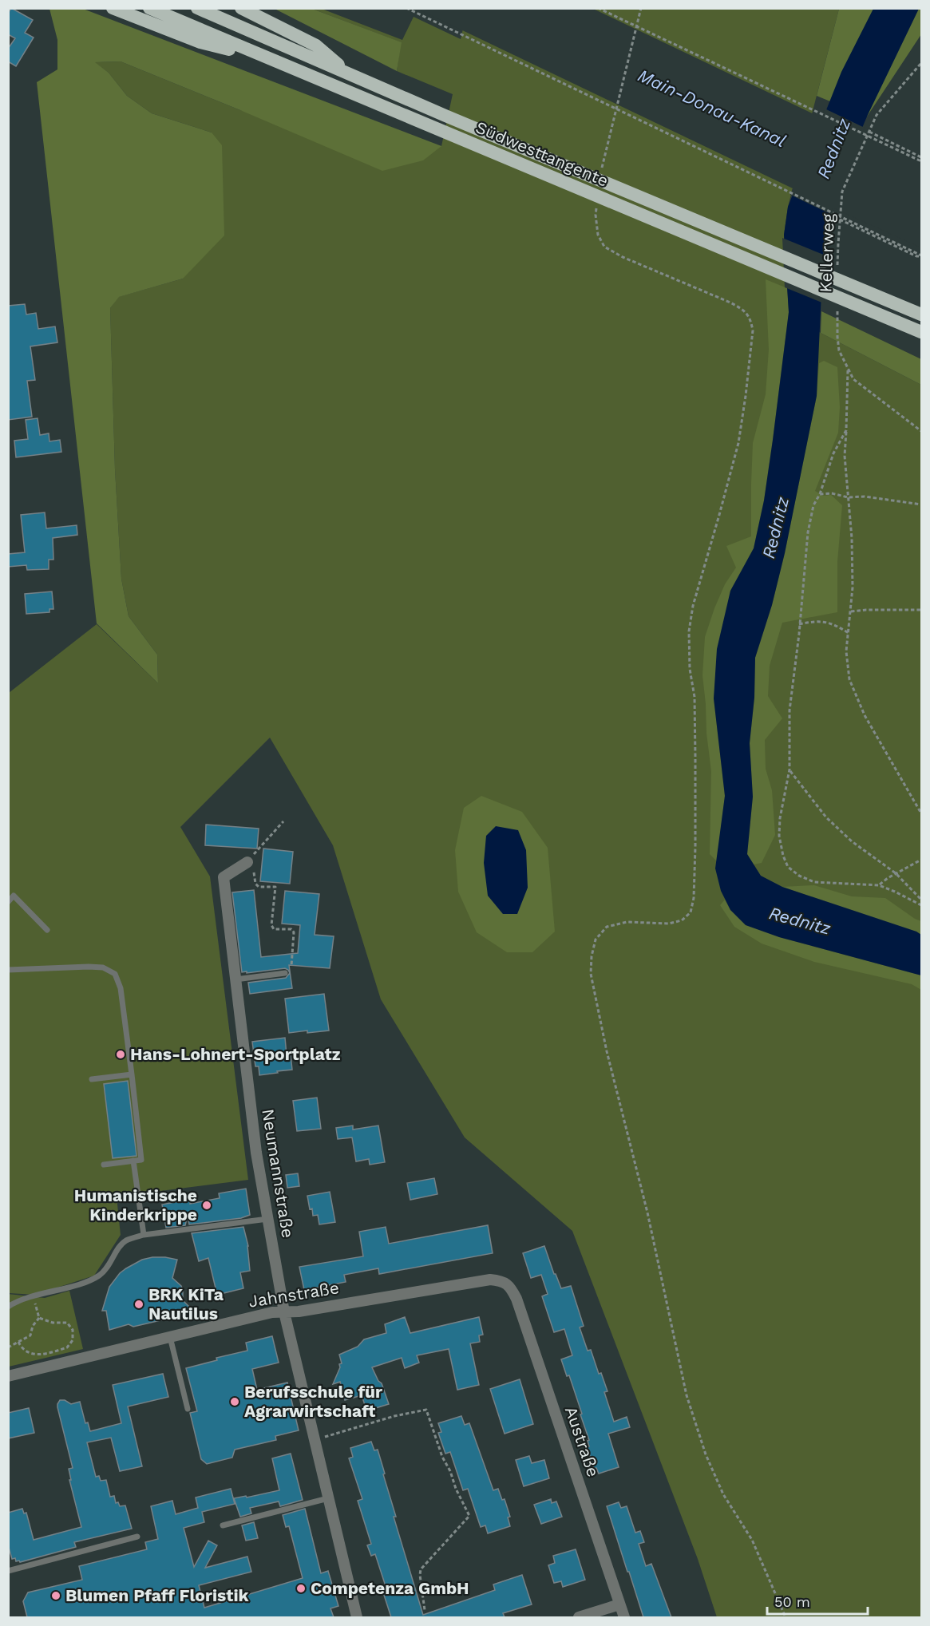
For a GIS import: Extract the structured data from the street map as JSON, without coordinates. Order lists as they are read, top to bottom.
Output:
{
  "streets": {
    "highway": ["Südwesttangente"],
    "street": ["Neumannstraße", "Jahnstraße", "Austraße"],
    "path": ["Kellerweg"]
  },
  "crossings": [
    ["Neumannstraße", "Jahnstraße"],
    ["Jahnstraße", "Austraße"]
  ],
  "water": ["Main-Donau-Kanal", "Rednitz"],
  "places": [
    "Hans-Lohnert-Sportplatz",
    "Humanistische Kinderkrippe",
    "BRK KiTa Nautilus",
    "Berufsschule für Agrarwirtschaft",
    "Competenza GmbH",
    "Blumen Pfaff Floristik"
  ],
  "scale_bar": "50 m"
}
